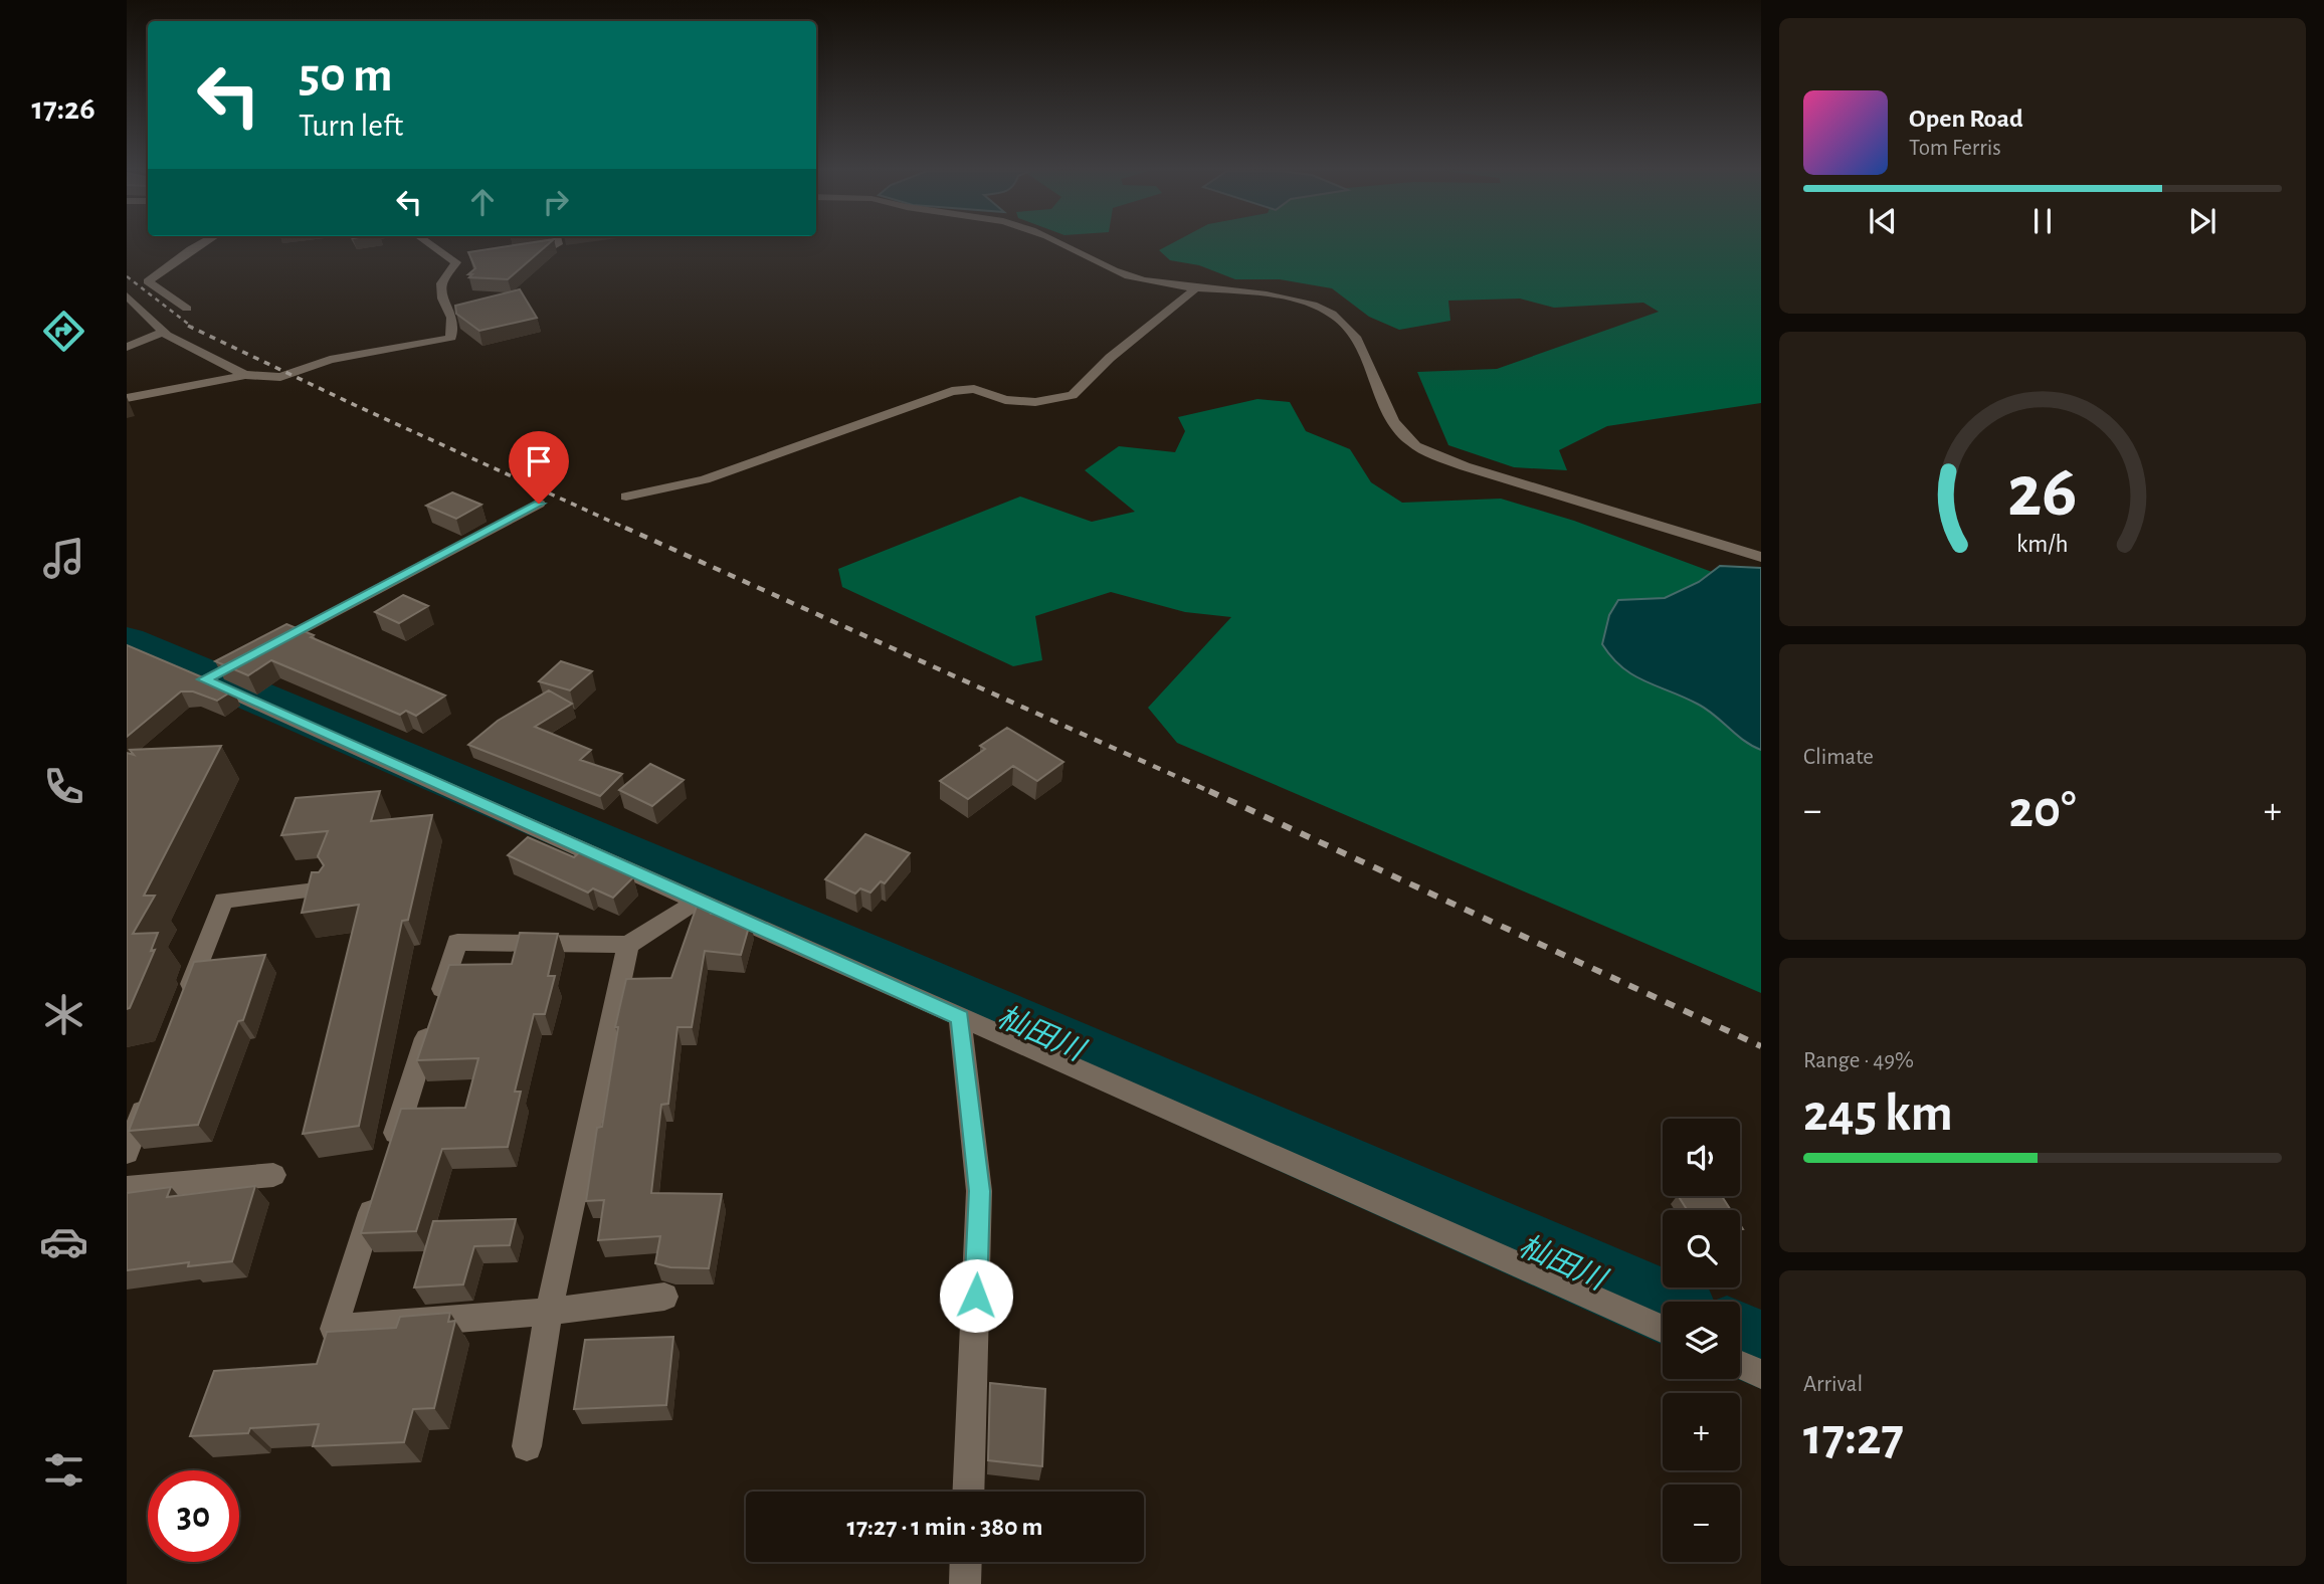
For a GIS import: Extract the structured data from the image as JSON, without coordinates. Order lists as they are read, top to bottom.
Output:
{
  "water": ["杣田川"],
  "page": {
    "tabs": "17:26",
    "turn": ["50 m", "Turn left"],
    "song": ["Open Road", "Tom Ferris"],
    "tile": [
      "Climate",
      ["Range · 49%", "245 km"],
      ["Arrival", "17:27"]
    ],
    "heat": ["−", "20°", "+"],
    "map_buttons": ["+", "−"],
    "limit": "30",
    "trip": "17:27 · 1 min · 380 m",
    "gauge": ["26", "km/h"]
  }
}
